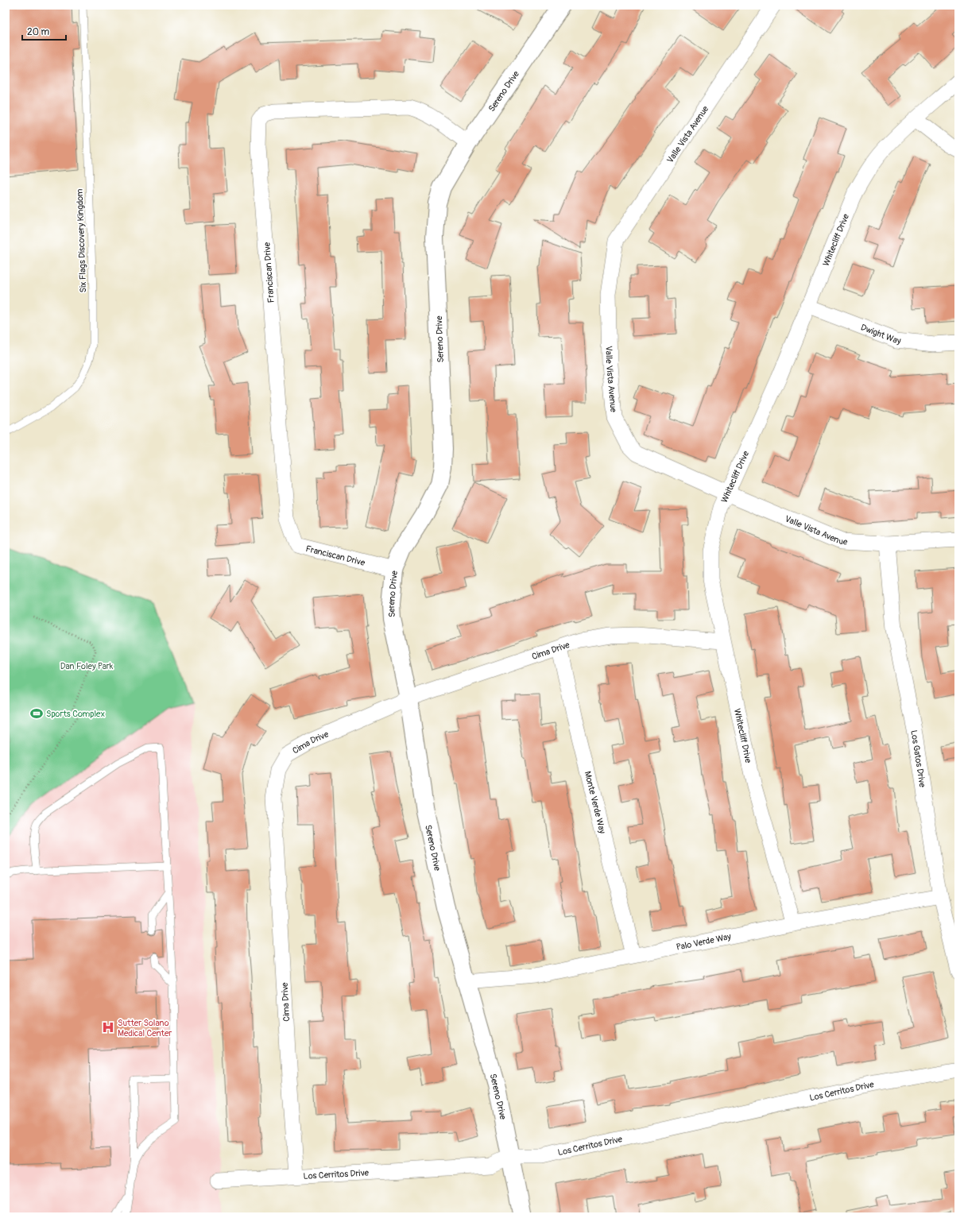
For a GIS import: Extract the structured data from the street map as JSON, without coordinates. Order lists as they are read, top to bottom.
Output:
{
  "streets": {
    "street": [
      "Sereno Drive",
      "Valle Vista Avenue",
      "Whitecliff Drive",
      "Franciscan Drive",
      "Dwight Way",
      "Cima Drive",
      "Los Gatos Drive",
      "Monte Verde Way",
      "Palo Verde Way",
      "Los Cerritos Drive"
    ],
    "lane": ["Six Flags Discovery Kingdom"]
  },
  "crossings": [
    ["Sereno Drive", "Franciscan Drive"],
    ["Sereno Drive", "Cima Drive"],
    ["Sereno Drive", "Palo Verde Way"],
    ["Sereno Drive", "Los Cerritos Drive"],
    ["Valle Vista Avenue", "Whitecliff Drive"],
    ["Valle Vista Avenue", "Los Gatos Drive"],
    ["Whitecliff Drive", "Dwight Way"],
    ["Whitecliff Drive", "Cima Drive"],
    ["Whitecliff Drive", "Palo Verde Way"],
    ["Cima Drive", "Monte Verde Way"],
    ["Cima Drive", "Los Cerritos Drive"],
    ["Los Gatos Drive", "Palo Verde Way"],
    ["Monte Verde Way", "Palo Verde Way"]
  ],
  "parks": ["Dan Foley Park"],
  "places": {
    "sports": ["Sports Complex"],
    "hospital": ["Sutter Solano Medical Center"]
  },
  "scale_bar": "20 m"
}
